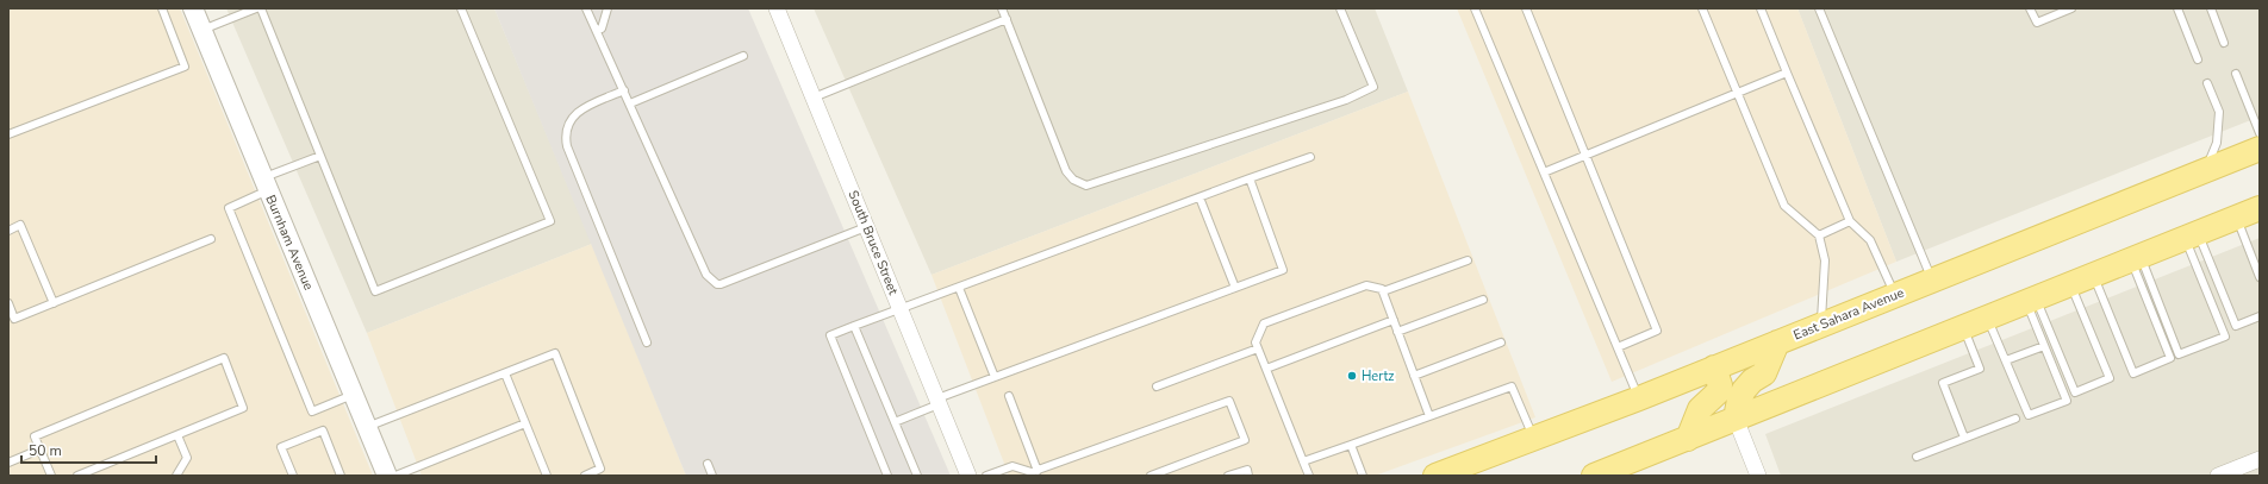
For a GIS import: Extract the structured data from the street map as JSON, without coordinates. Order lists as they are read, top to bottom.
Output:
{
  "streets": {
    "main road": ["East Sahara Avenue"],
    "street": ["Burnham Avenue", "South Bruce Street"]
  },
  "places": ["Hertz"],
  "scale_bar": "50 m"
}
